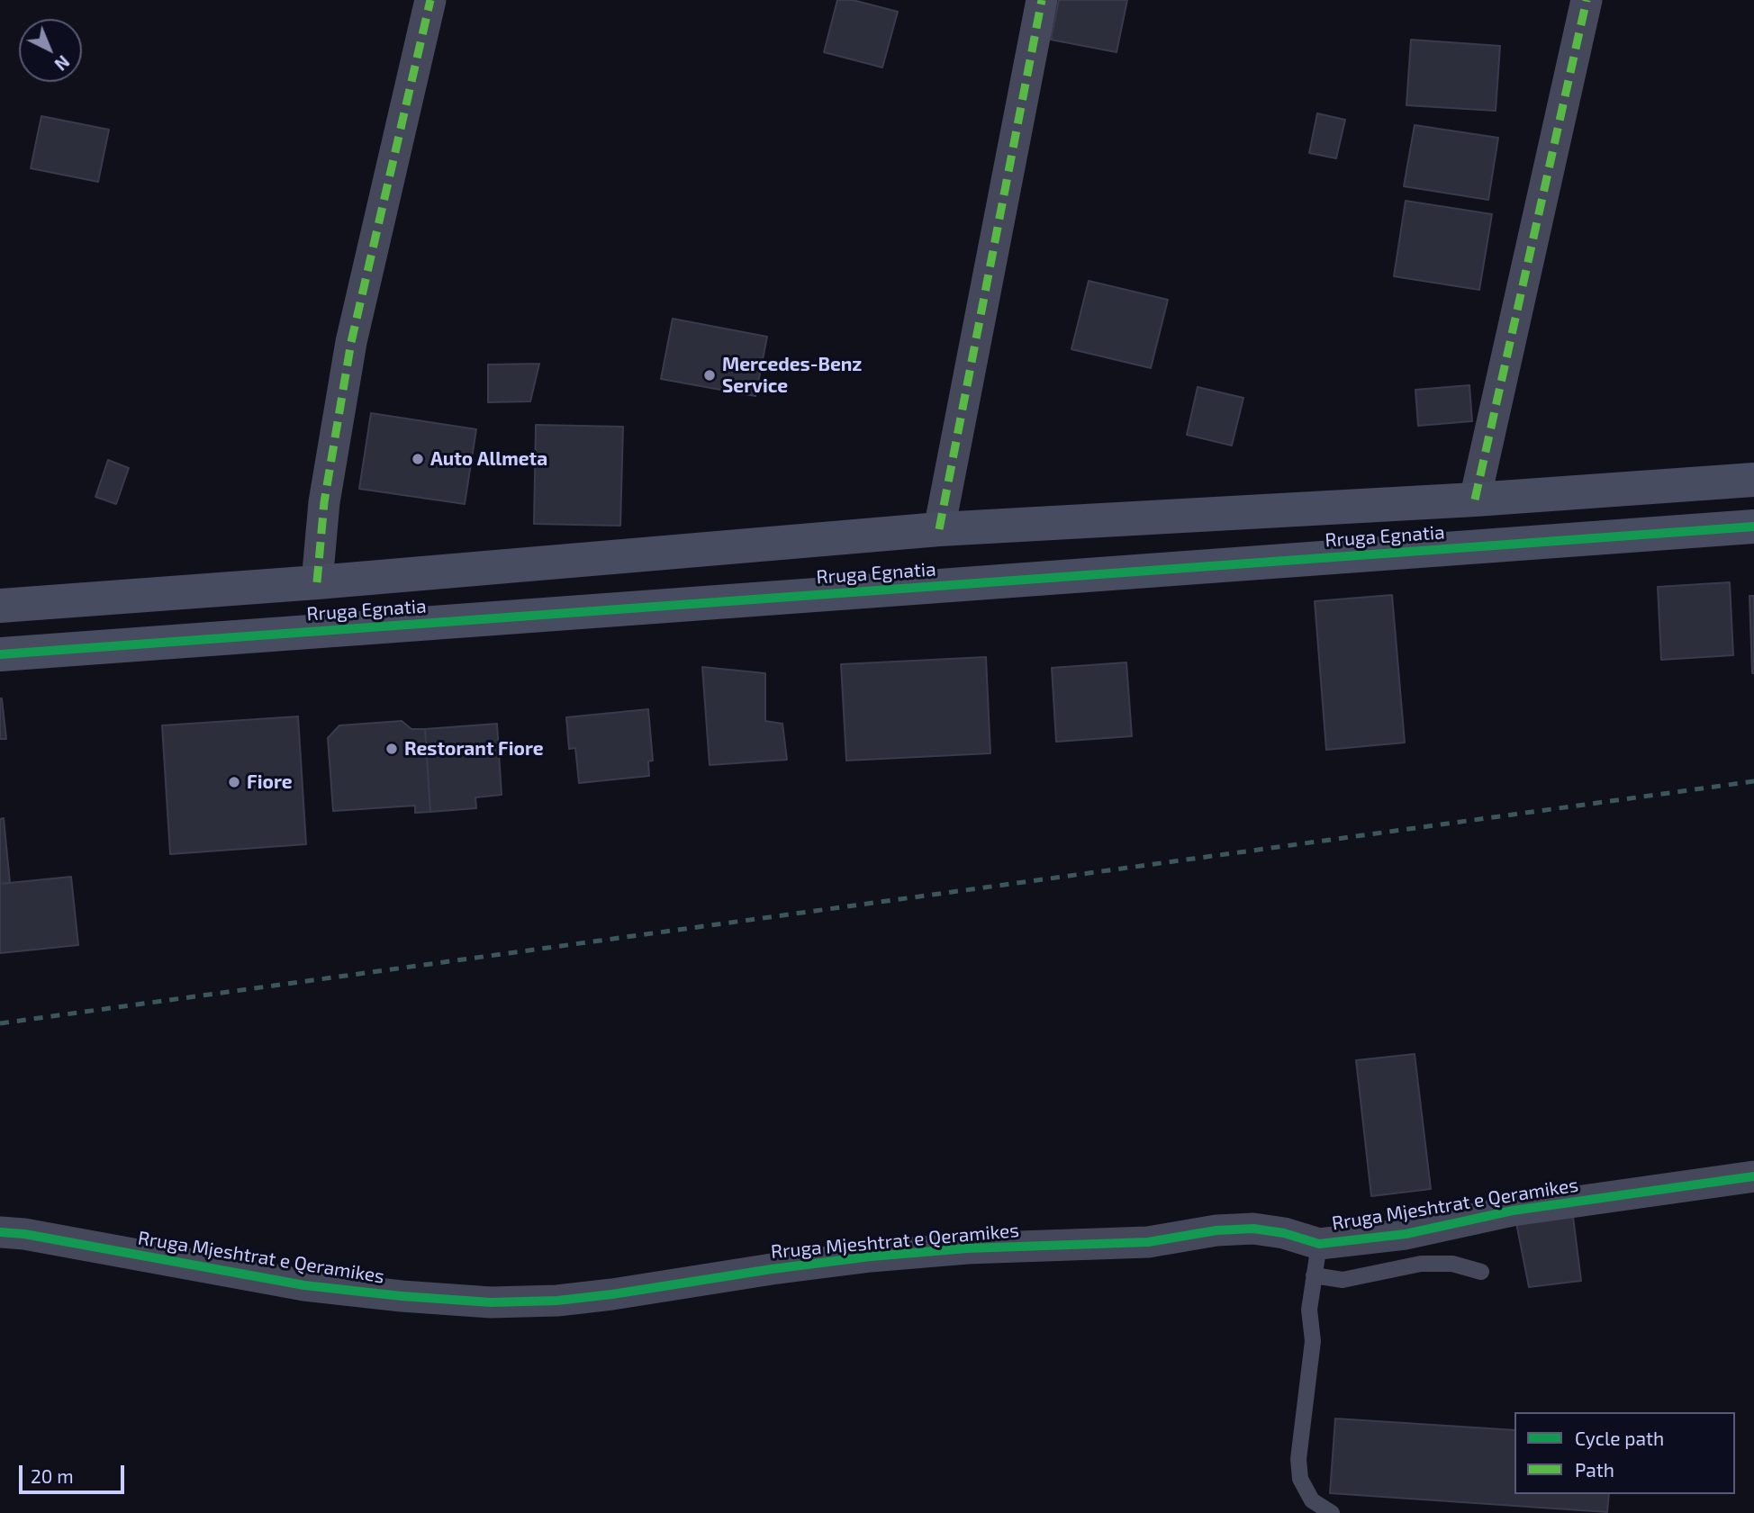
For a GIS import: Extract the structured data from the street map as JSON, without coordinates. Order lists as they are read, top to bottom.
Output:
{
  "streets": {
    "main road": ["Rruga Egnatia"],
    "street": ["Rruga Mjeshtrat e Qeramikes"]
  },
  "places": [
    "Mercedes-Benz Service",
    "Auto Allmeta",
    "Restorant Fiore",
    "Fiore"
  ],
  "legend": ["Cycle path", "Path"],
  "scale_bar": "20 m",
  "north": "bottom right"
}
